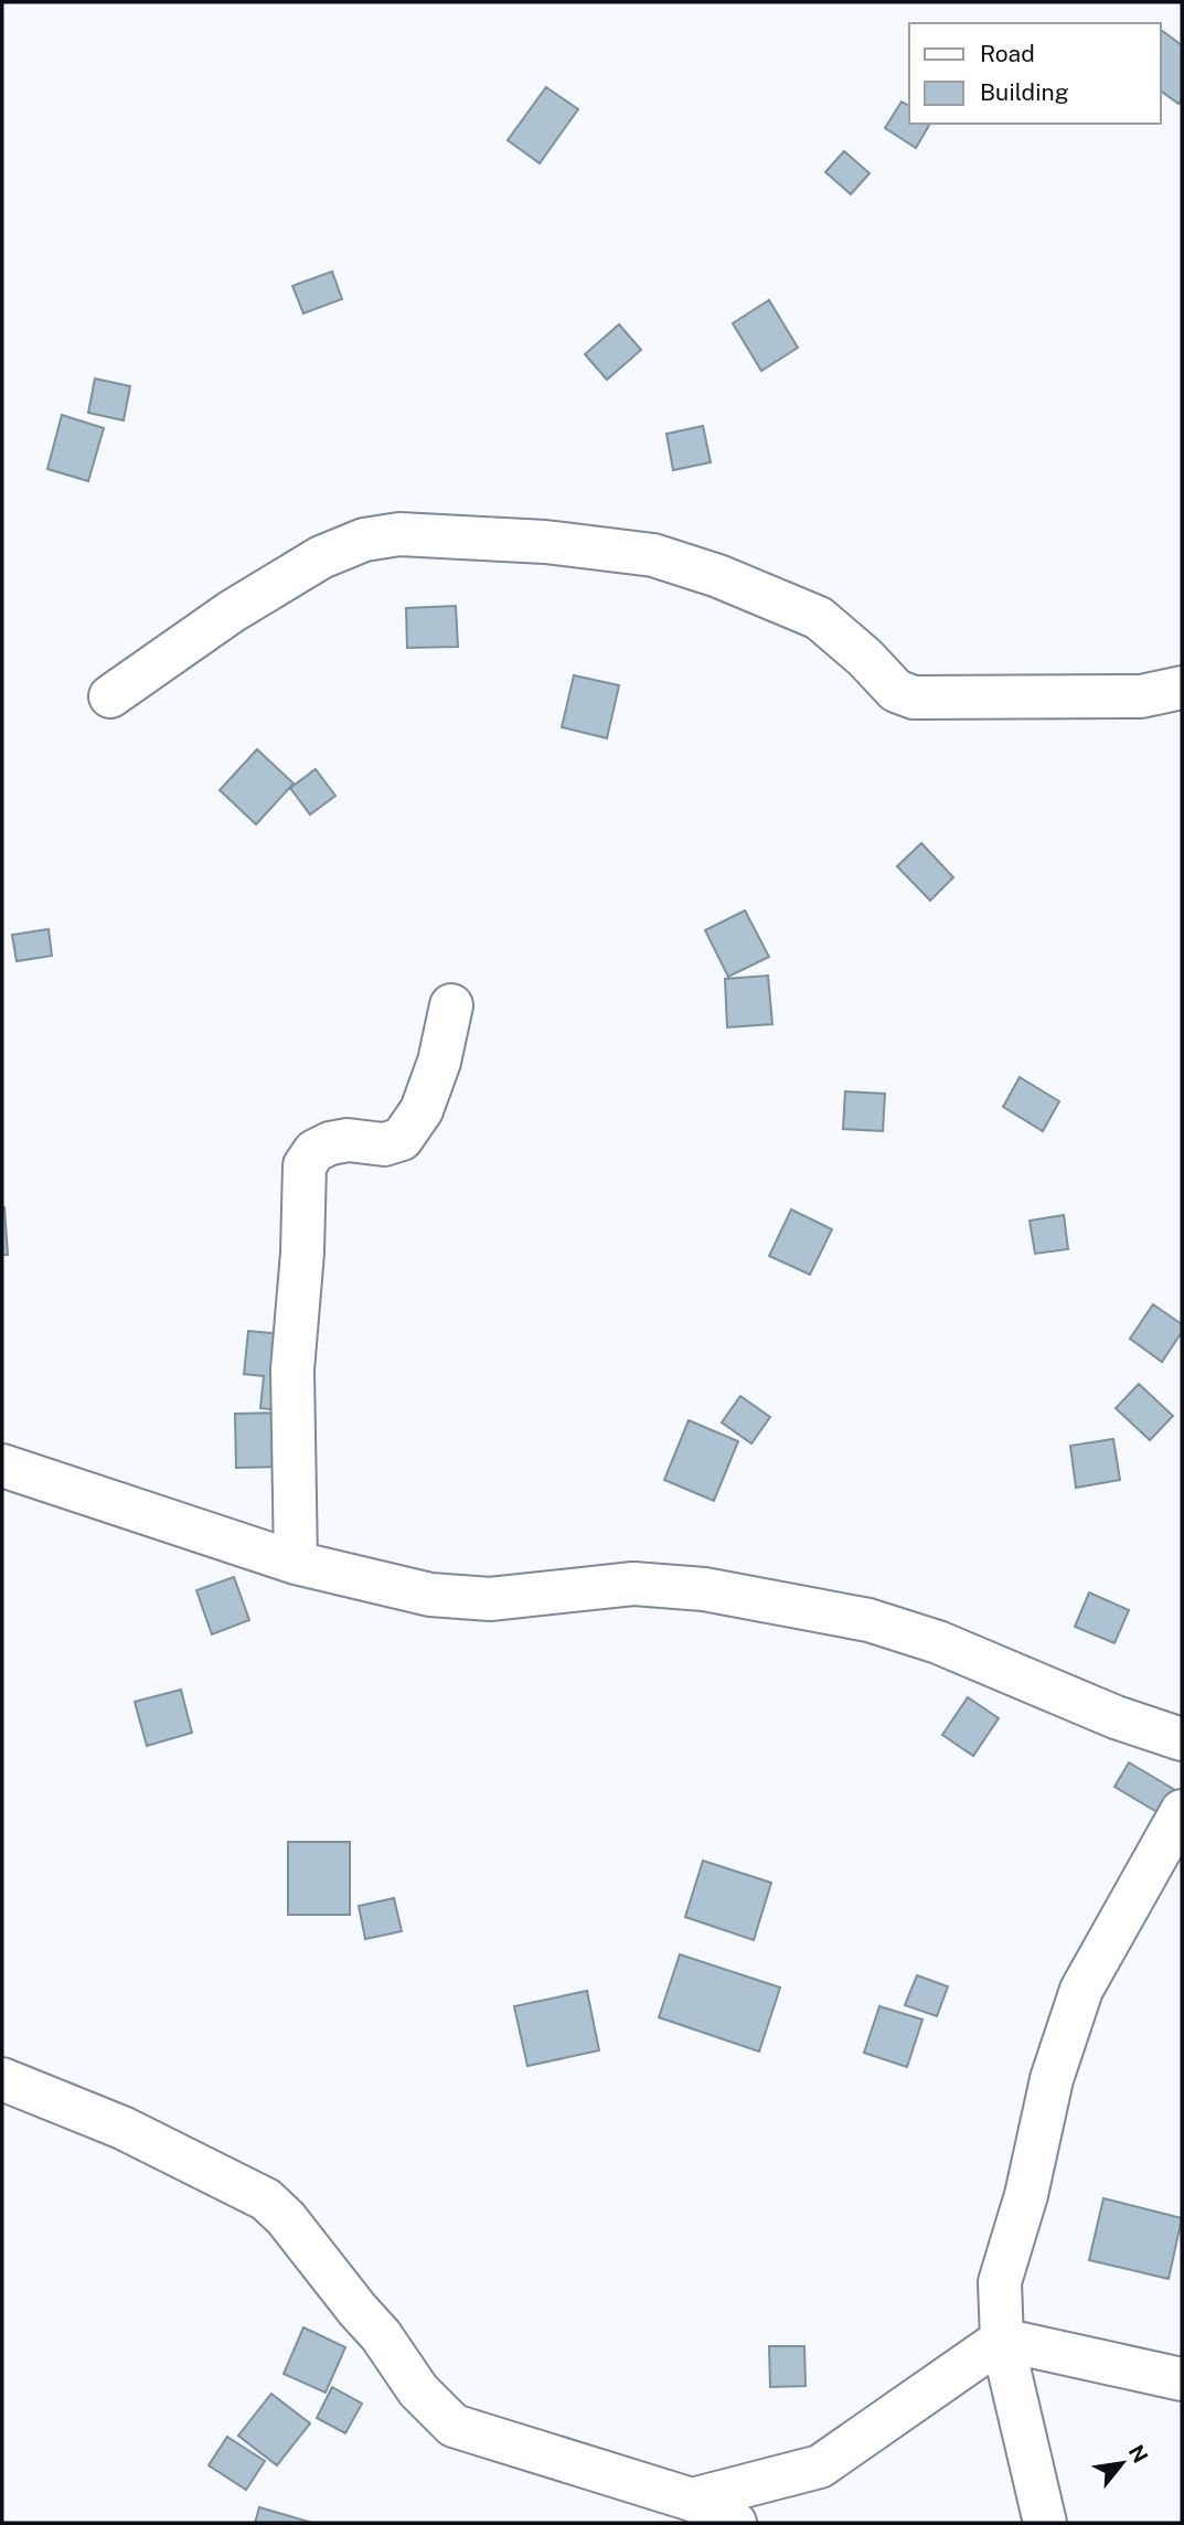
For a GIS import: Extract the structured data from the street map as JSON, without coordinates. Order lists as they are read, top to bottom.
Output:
{
  "legend": ["Road", "Building"],
  "north": "top right"
}
